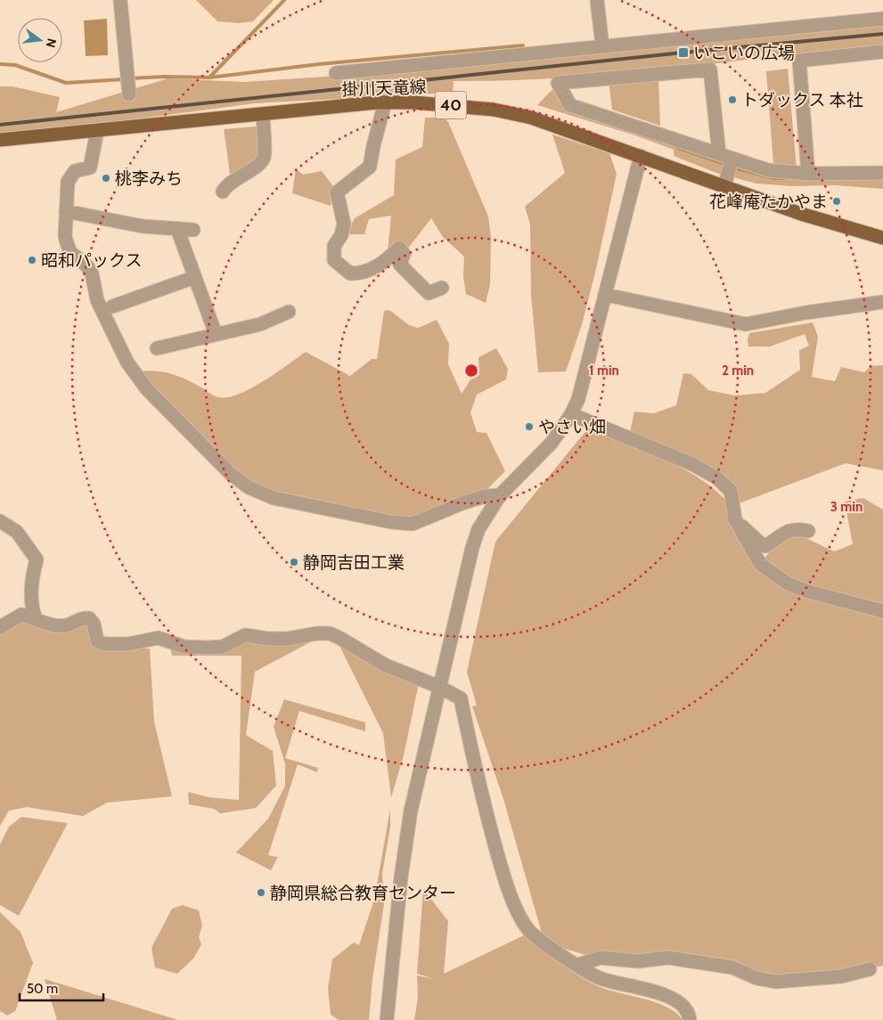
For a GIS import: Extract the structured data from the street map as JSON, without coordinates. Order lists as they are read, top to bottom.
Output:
{
  "streets": {
    "main road": ["掛川天竜線", "40"]
  },
  "places": {
    "transit": ["いこいの広場"],
    "other": [
      "トダックス 本社",
      "桃李みち",
      "花峰庵たかやま",
      "昭和パックス",
      "やさい畑",
      "静岡吉田工業",
      "静岡県総合教育センター"
    ]
  },
  "scale_bar": "50 m",
  "north": "right",
  "rings": ["1 min", "2 min", "3 min"]
}
